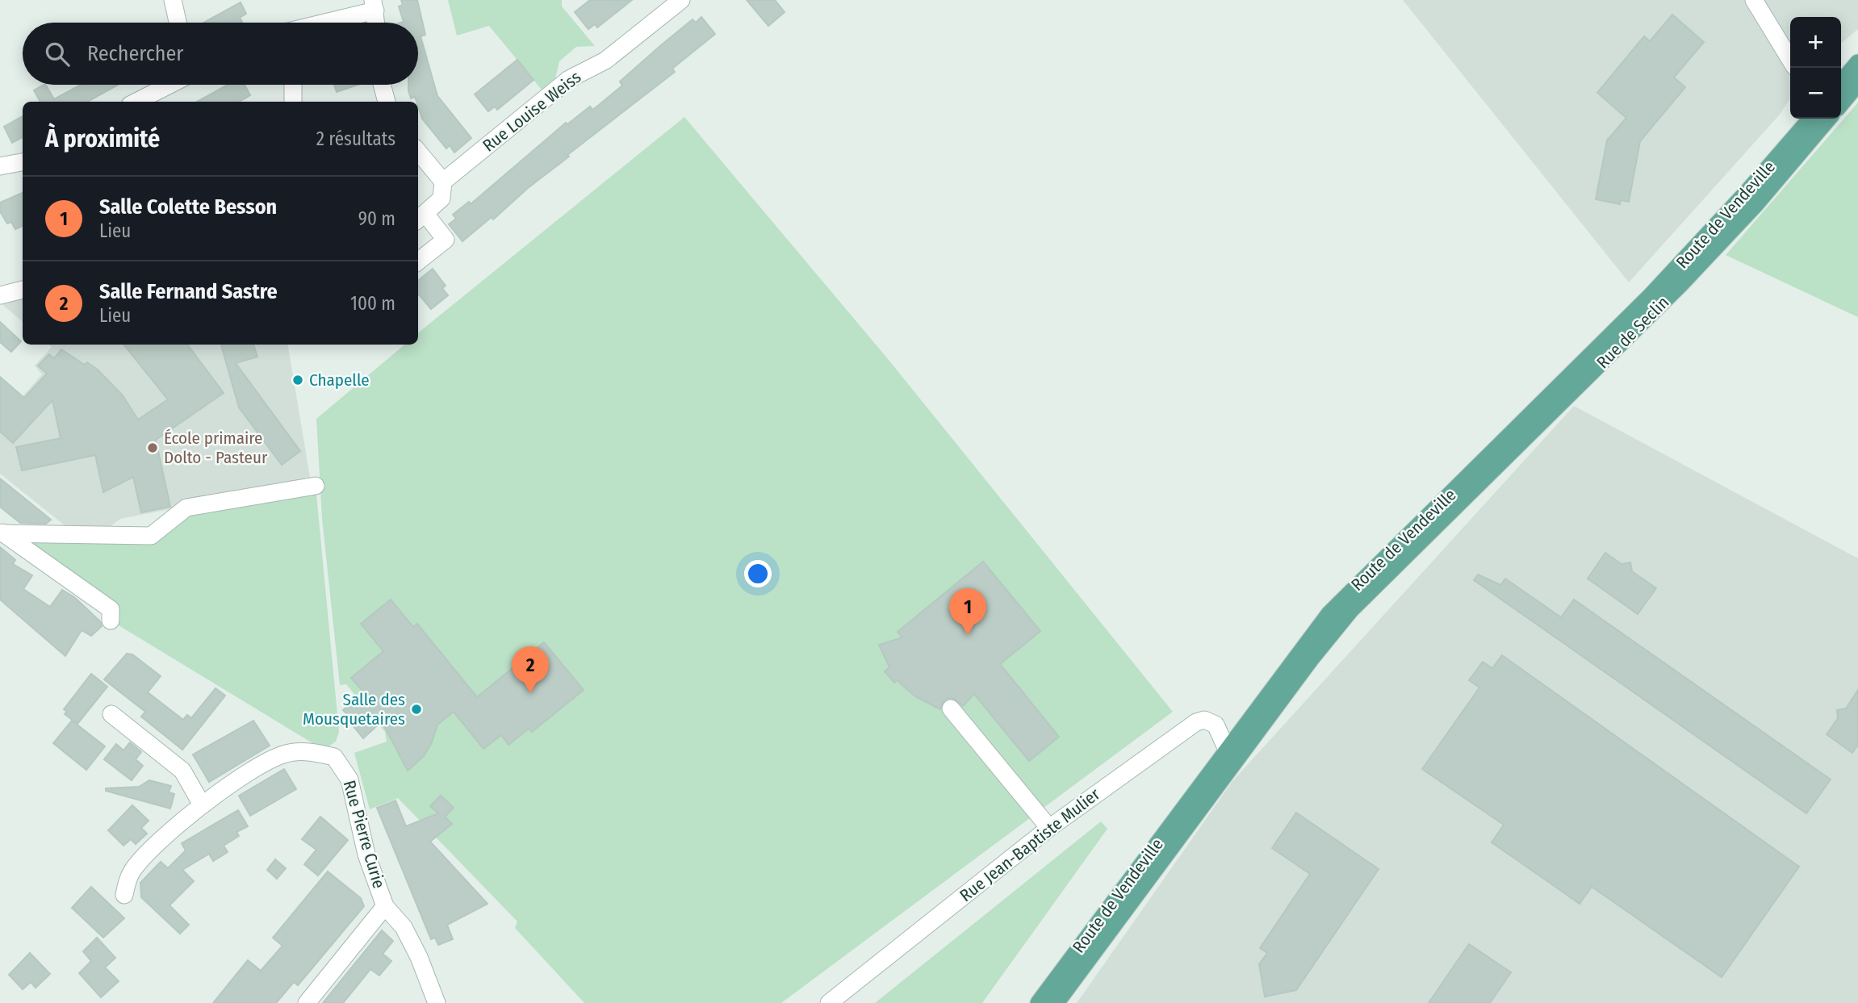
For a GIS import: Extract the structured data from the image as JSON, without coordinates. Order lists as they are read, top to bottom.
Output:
{
  "streets": {
    "main road": ["Route de Vendeville", "Rue de Seclin"],
    "street": ["Rue Louise Weiss", "Rue Pierre Curie", "Rue Jean-Baptiste Mulier"]
  },
  "crossings": [
    ["Route de Vendeville", "Rue de Seclin"],
    ["Route de Vendeville", "Rue Jean-Baptiste Mulier"]
  ],
  "places": ["Chapelle", "École primaire Dolto - Pasteur", "Salle des Mousquetaires"],
  "page": {
    "map_buttons": ["+", "−"],
    "search": "Rechercher",
    "heading": ["À proximité", "2 résultats"],
    "list": [
      {
        "mark": "1",
        "name": "Salle Colette Besson",
        "note": "Lieu",
        "value": "90 m"
      },
      {
        "mark": "2",
        "name": "Salle Fernand Sastre",
        "note": "Lieu",
        "value": "100 m"
      }
    ],
    "pins": ["1", "2"]
  }
}
